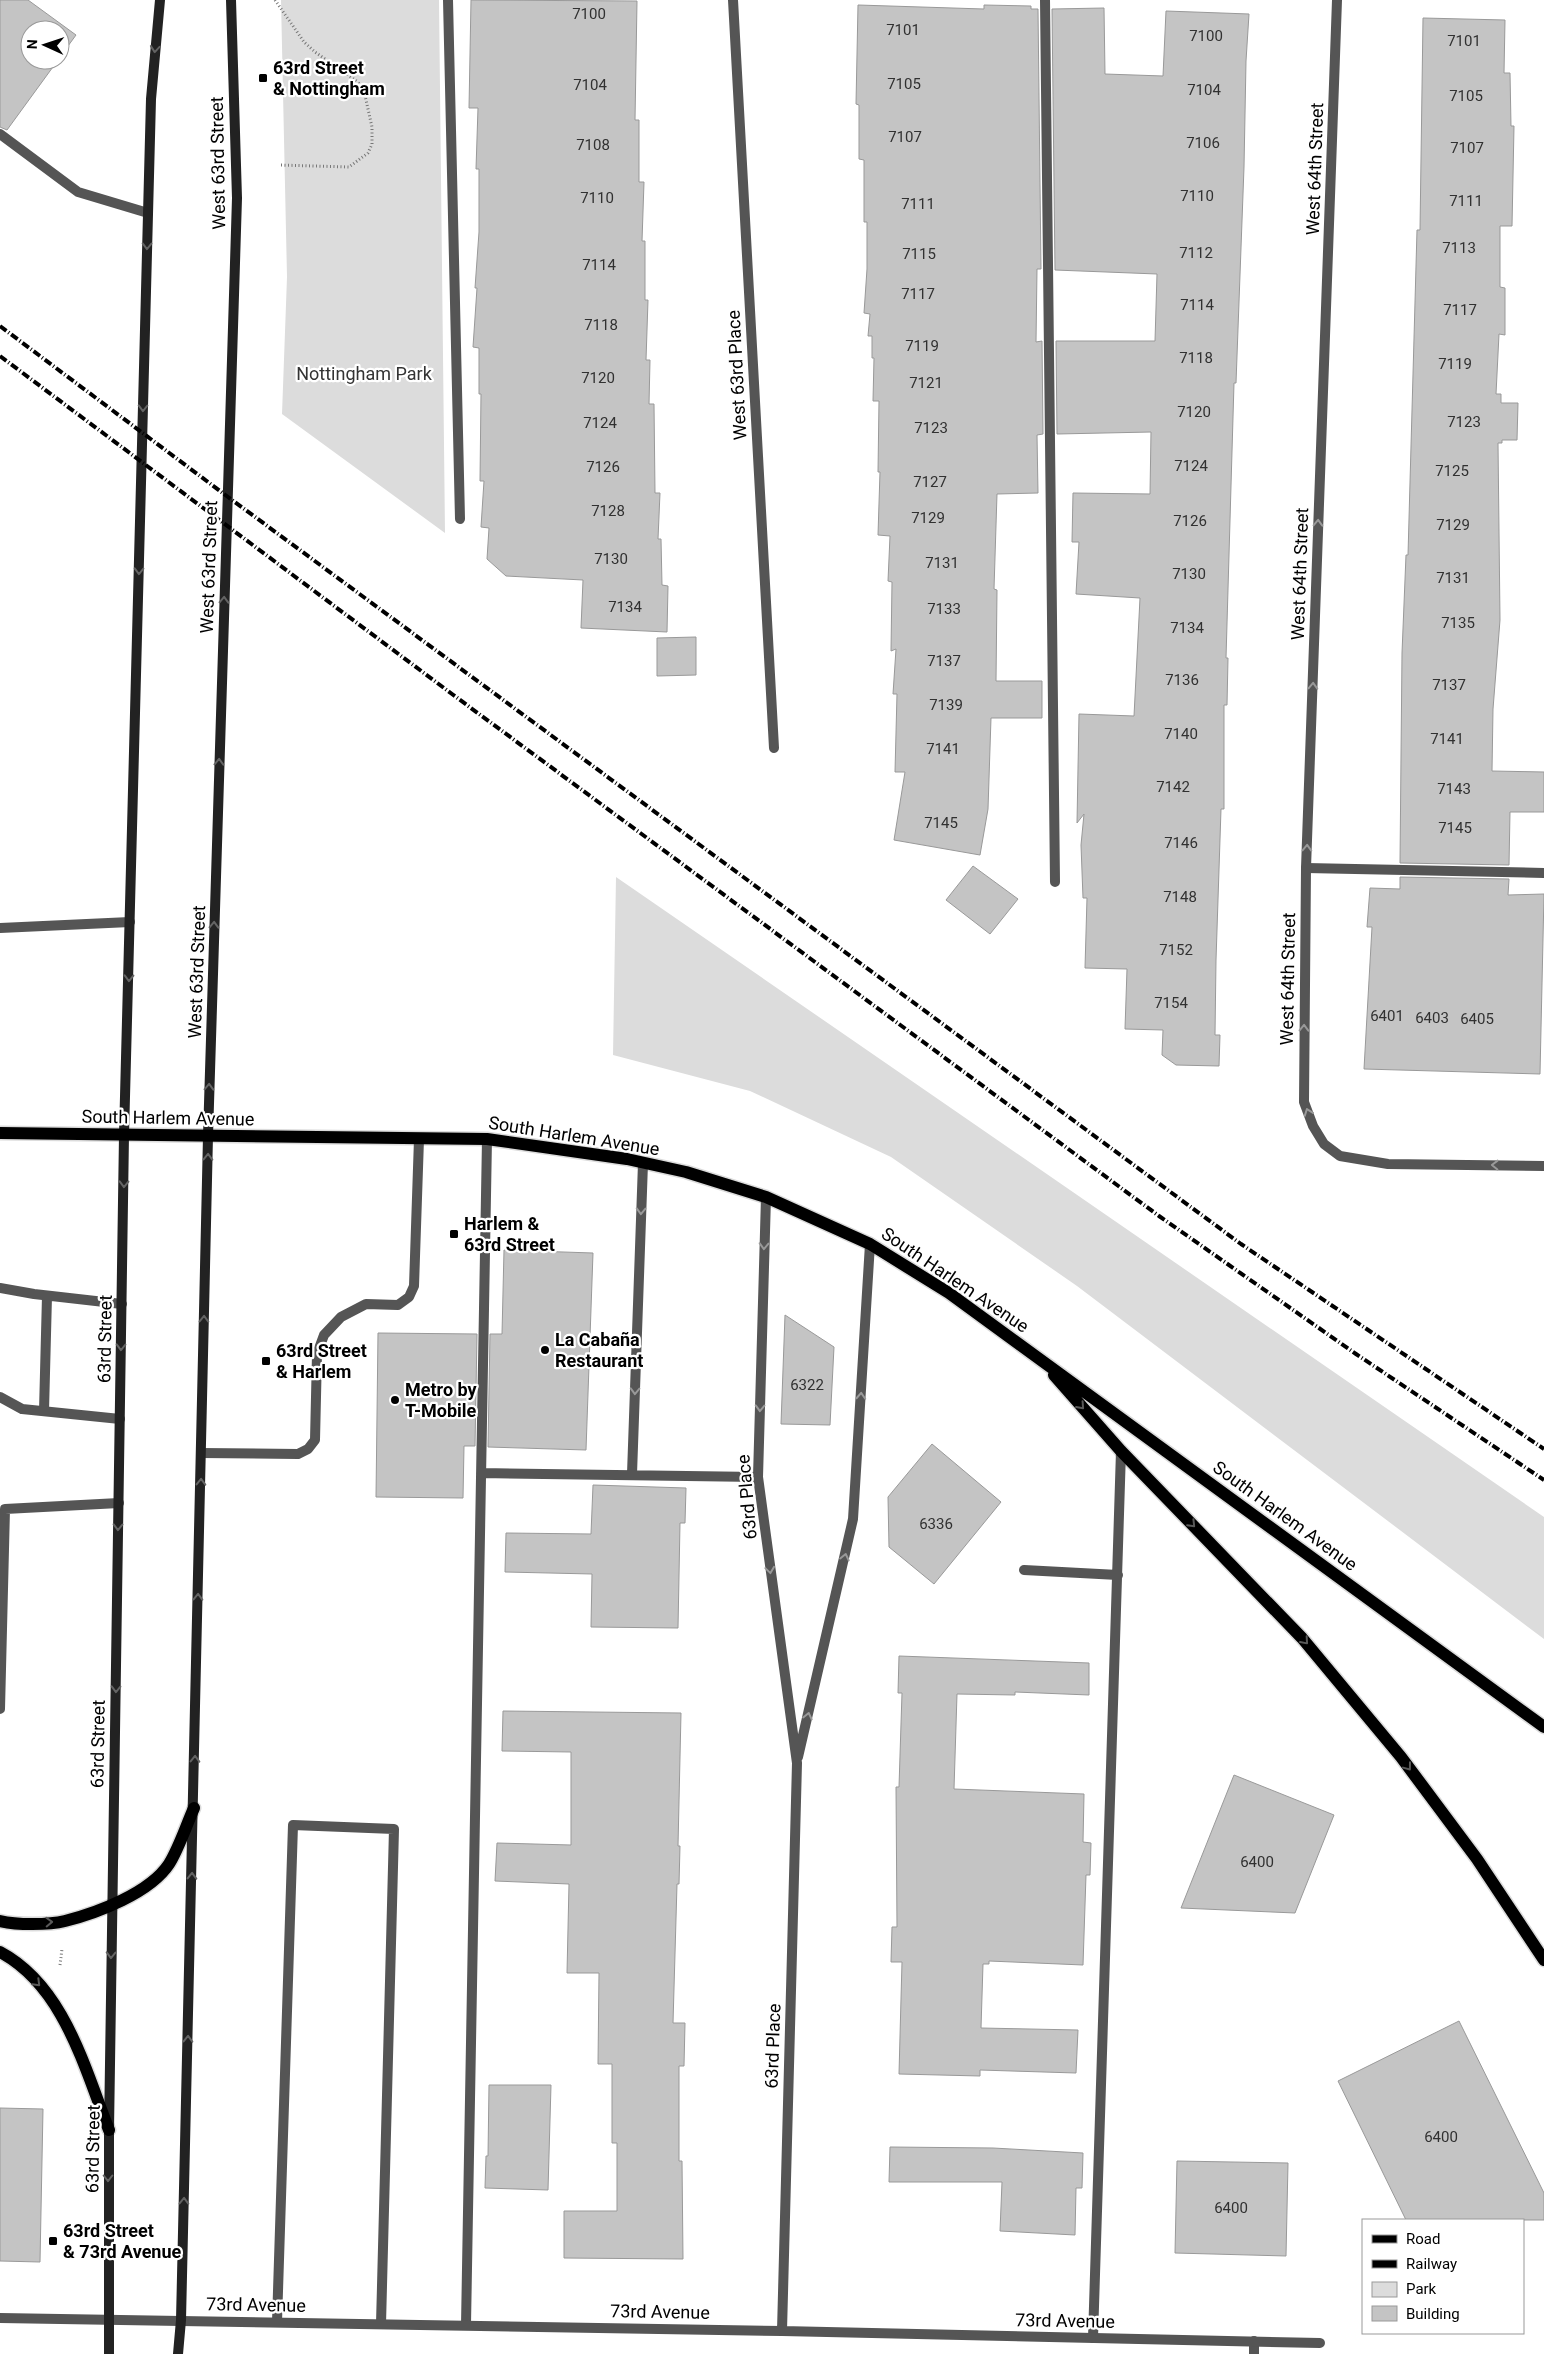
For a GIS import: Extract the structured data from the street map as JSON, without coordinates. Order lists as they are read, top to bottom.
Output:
{
  "streets": {
    "main road": ["West 63rd Street", "South Harlem Avenue", "63rd Street"],
    "street": [
      "West 64th Street",
      "West 63rd Place",
      "63rd Place",
      "73rd Avenue"
    ]
  },
  "crossings": [
    ["West 63rd Street", "South Harlem Avenue"],
    ["South Harlem Avenue", "63rd Street"],
    ["South Harlem Avenue", "63rd Place"],
    ["63rd Street", "73rd Avenue"],
    ["63rd Place", "73rd Avenue"]
  ],
  "one_way": ["West 64th Street"],
  "parks": ["Nottingham Park"],
  "places": {
    "transit": [
      "63rd Street & Nottingham",
      "Harlem & 63rd Street",
      "63rd Street & Harlem",
      "63rd Street & 73rd Avenue"
    ],
    "other": ["La Cabaña Restaurant", "Metro by T-Mobile"]
  },
  "house_numbers": [
    "7100",
    "7101",
    "7100",
    "7101",
    "7105",
    "7104",
    "7104",
    "7105",
    "7107",
    "7106",
    "7108",
    "7107",
    "7110",
    "7110",
    "7111",
    "7111",
    "7113",
    "7112",
    "7115",
    "7114",
    "7117",
    "7114",
    "7117",
    "7118",
    "7119",
    "7118",
    "7119",
    "7120",
    "7121",
    "7120",
    "7123",
    "7124",
    "7123",
    "7124",
    "7126",
    "7125",
    "7127",
    "7128",
    "7129",
    "7126",
    "7129",
    "7130",
    "7131",
    "7130",
    "7131",
    "7134",
    "7133",
    "7135",
    "7134",
    "7137",
    "7136",
    "7137",
    "7139",
    "7140",
    "7141",
    "7141",
    "7142",
    "7143",
    "7145",
    "7145",
    "7146",
    "7148",
    "7152",
    "7154",
    "6401",
    "6403",
    "6405",
    "6322",
    "6336",
    "6400",
    "6400",
    "6400"
  ],
  "legend": [
    "Road",
    "Railway",
    "Park",
    "Building"
  ],
  "north": "left"
}
